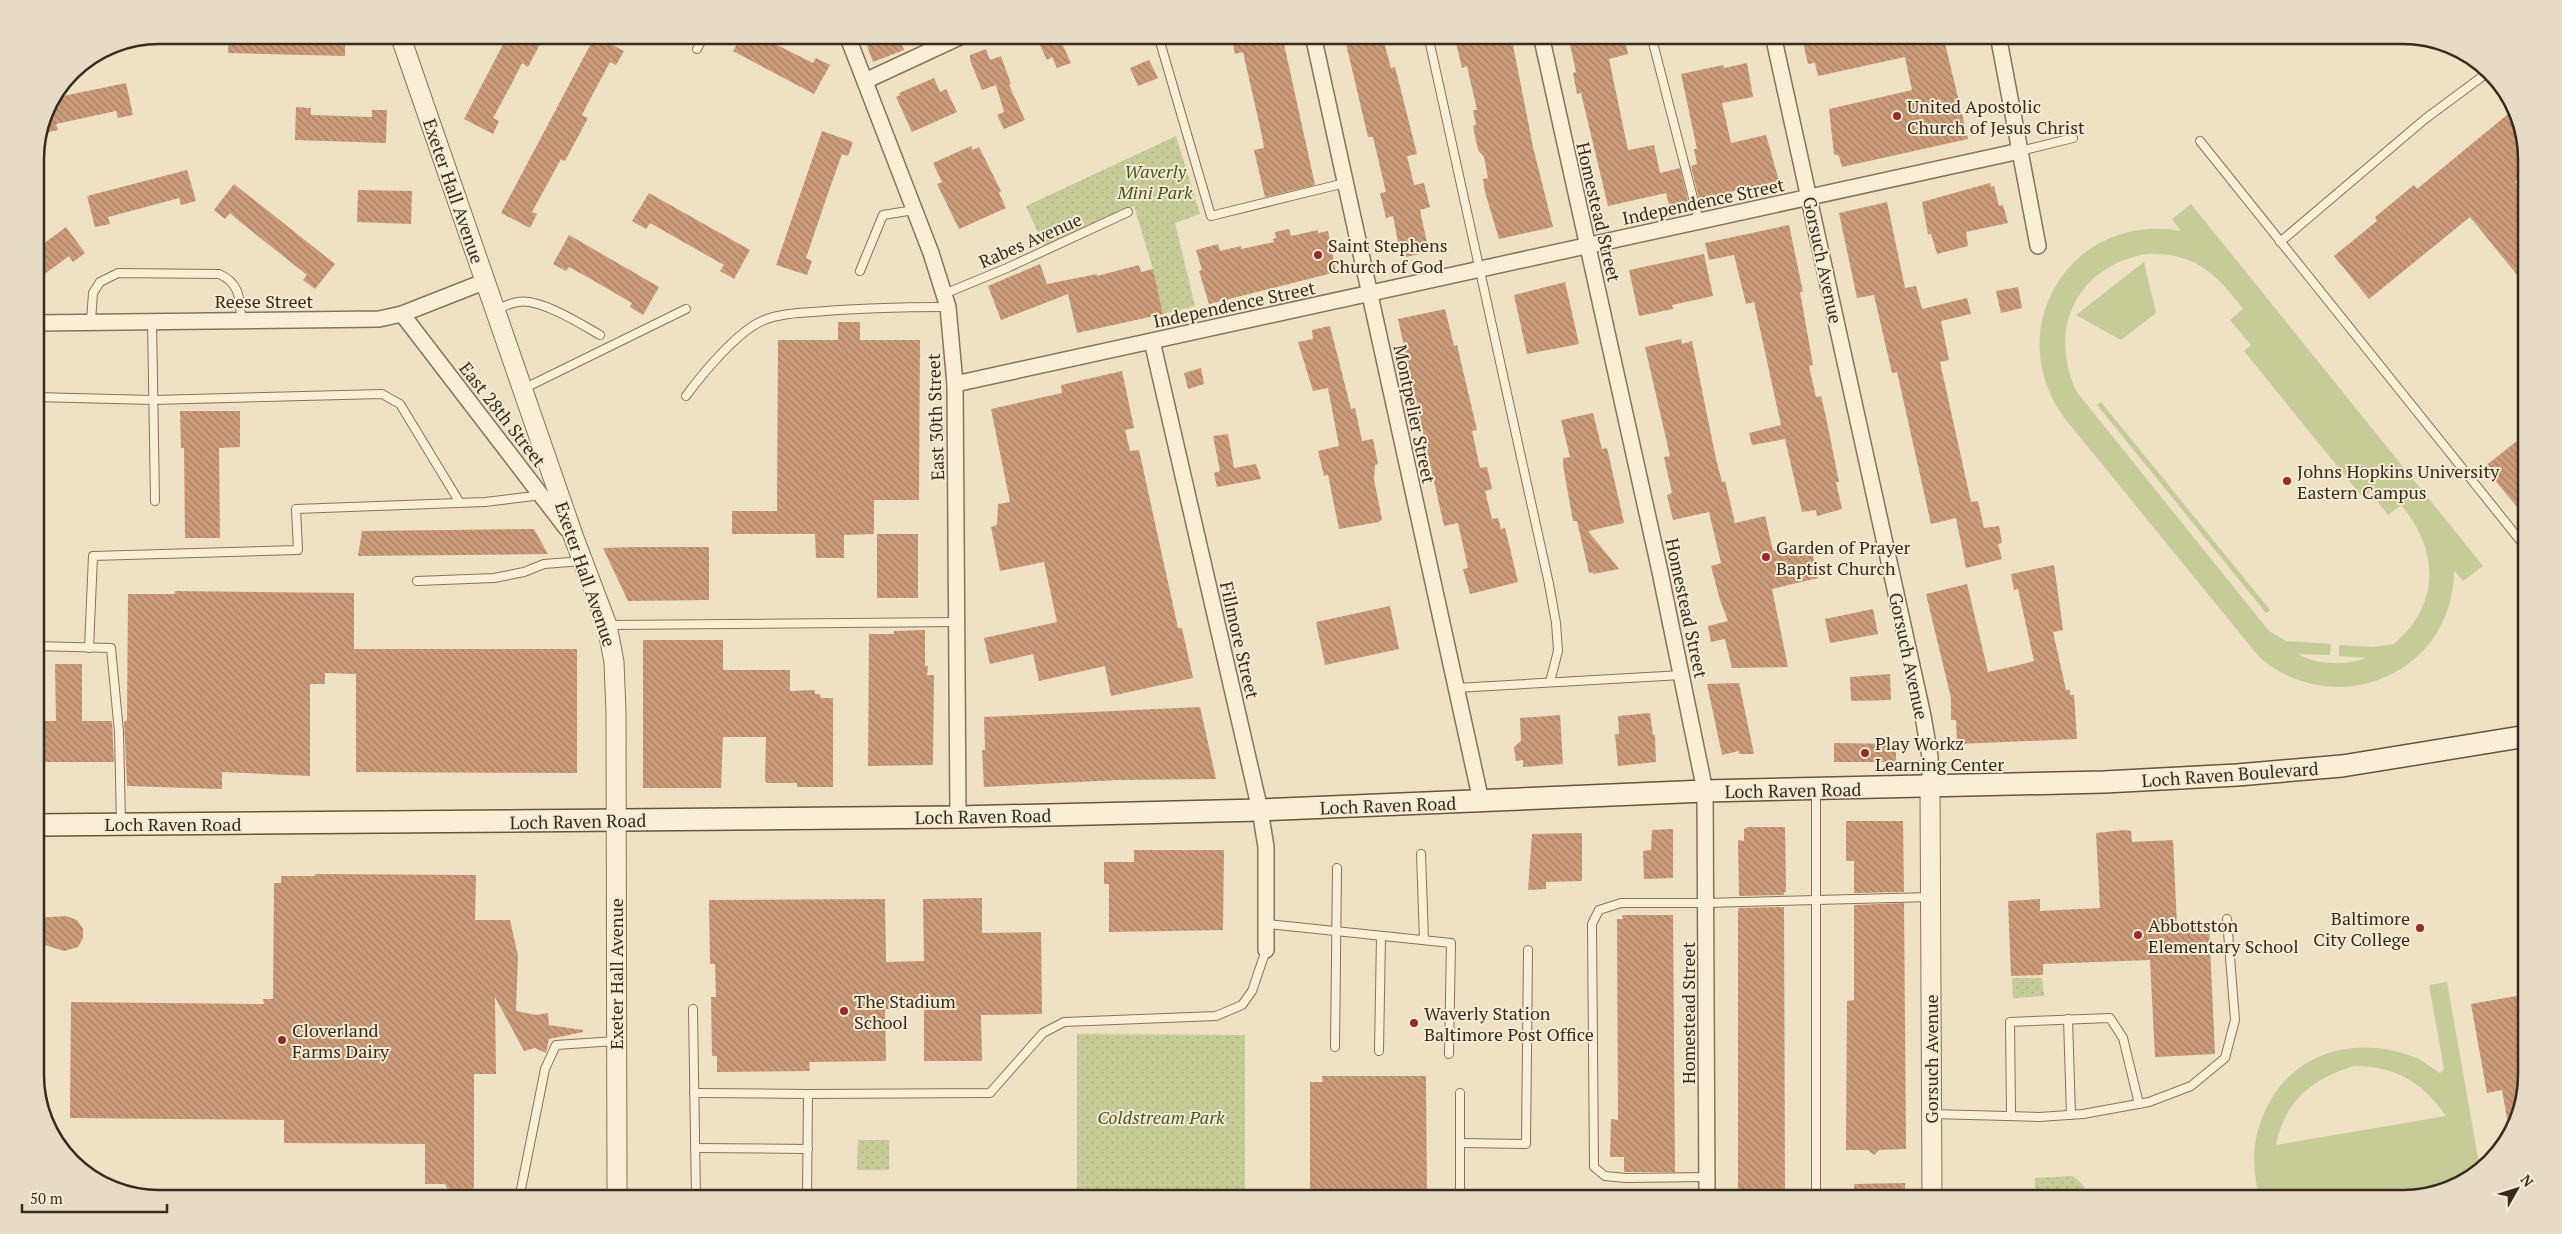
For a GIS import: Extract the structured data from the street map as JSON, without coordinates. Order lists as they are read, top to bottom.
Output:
{
  "streets": {
    "main road": ["Loch Raven Boulevard", "Loch Raven Road"],
    "street": [
      "Exeter Hall Avenue",
      "Independence Street",
      "Homestead Street",
      "Gorsuch Avenue",
      "Reese Street",
      "East 28th Street",
      "Montpelier Street",
      "East 30th Street",
      "Fillmore Street"
    ],
    "lane": ["Rabes Avenue"]
  },
  "crossings": [
    ["Exeter Hall Avenue", "Reese Street"],
    ["Exeter Hall Avenue", "East 28th Street"],
    ["Exeter Hall Avenue", "Loch Raven Road"],
    ["Independence Street", "Homestead Street"],
    ["Independence Street", "Gorsuch Avenue"],
    ["Independence Street", "Montpelier Street"],
    ["Independence Street", "East 30th Street"],
    ["Independence Street", "Fillmore Street"],
    ["Homestead Street", "Loch Raven Road"],
    ["Rabes Avenue", "East 30th Street"],
    ["Gorsuch Avenue", "Loch Raven Boulevard"],
    ["Gorsuch Avenue", "Loch Raven Road"],
    ["Reese Street", "East 28th Street"],
    ["Montpelier Street", "Loch Raven Road"],
    ["East 30th Street", "Loch Raven Road"],
    ["Fillmore Street", "Loch Raven Road"],
    ["Loch Raven Boulevard", "Loch Raven Road"]
  ],
  "parks": ["Waverly Mini Park", "Coldstream Park"],
  "places": [
    "United Apostolic Church of Jesus Christ",
    "Saint Stephens Church of God",
    "Johns Hopkins University Eastern Campus",
    "Garden of Prayer Baptist Church",
    "Play Workz Learning Center",
    "Baltimore City College",
    "Abbottston Elementary School",
    "The Stadium School",
    "Waverly Station Baltimore Post Office",
    "Cloverland Farms Dairy"
  ],
  "scale_bar": "50 m",
  "north": "top right"
}
